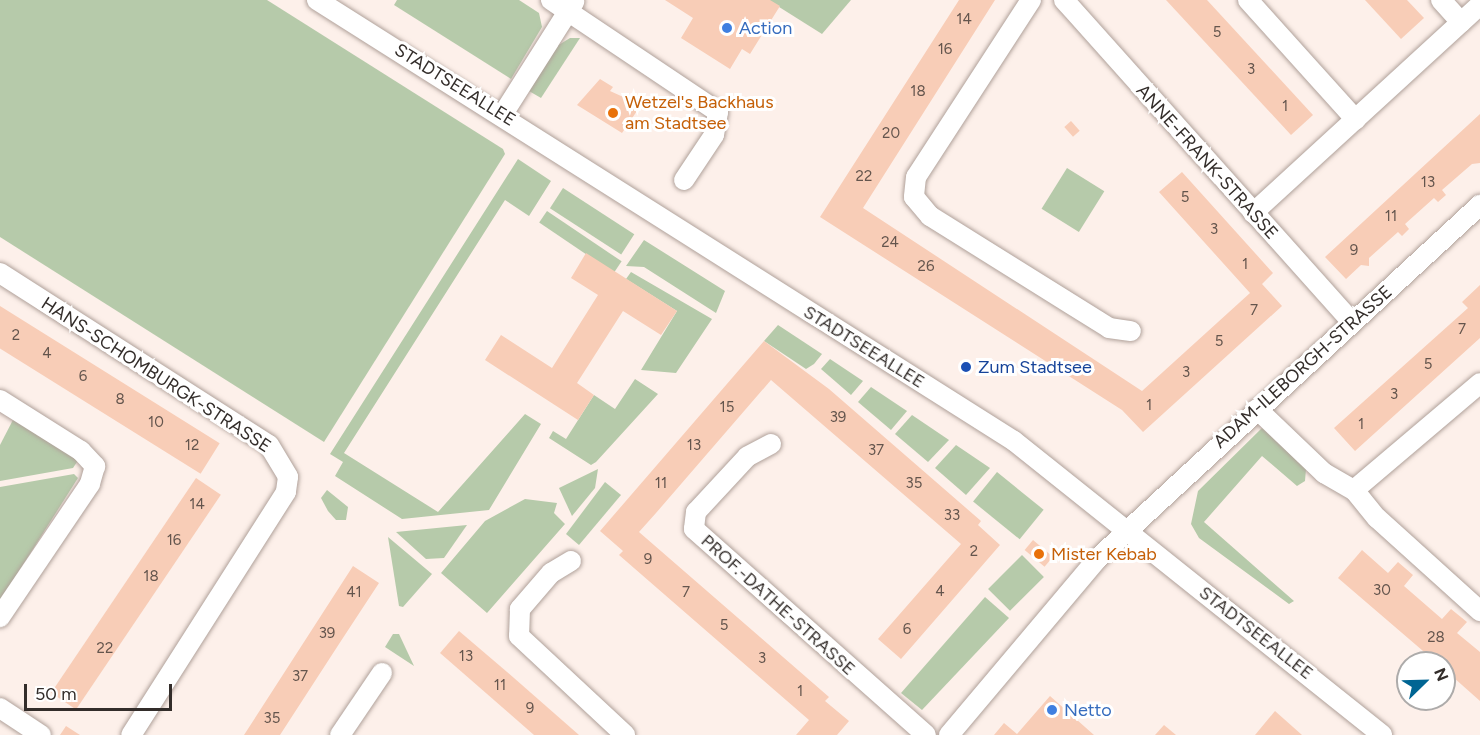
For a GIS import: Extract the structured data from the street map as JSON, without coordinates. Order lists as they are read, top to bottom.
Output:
{
  "streets": {
    "street": [
      "STADTSEEALLEE",
      "ANNE-FRANK-STRASSE",
      "ADAM-ILEBORGH-STRASSE",
      "HANS-SCHOMBURGK-STRASSE",
      "PROF.-DATHE-STRASSE"
    ]
  },
  "crossings": [
    ["STADTSEEALLEE", "ADAM-ILEBORGH-STRASSE"],
    ["ANNE-FRANK-STRASSE", "ADAM-ILEBORGH-STRASSE"]
  ],
  "places": [
    "Action",
    "Wetzel's Backhaus am Stadtsee",
    "Zum Stadtsee",
    "Mister Kebab",
    "Netto"
  ],
  "house_numbers": [
    "14",
    "5",
    "16",
    "3",
    "18",
    "1",
    "20",
    "22",
    "13",
    "5",
    "11",
    "3",
    "24",
    "9",
    "1",
    "26",
    "7",
    "7",
    "2",
    "5",
    "4",
    "5",
    "3",
    "6",
    "3",
    "8",
    "1",
    "15",
    "39",
    "10",
    "1",
    "12",
    "13",
    "37",
    "11",
    "35",
    "14",
    "33",
    "16",
    "2",
    "9",
    "18",
    "30",
    "4",
    "41",
    "7",
    "5",
    "6",
    "39",
    "28",
    "22",
    "13",
    "3",
    "37",
    "11",
    "1",
    "9",
    "35"
  ],
  "scale_bar": "50 m",
  "north": "top right"
}
